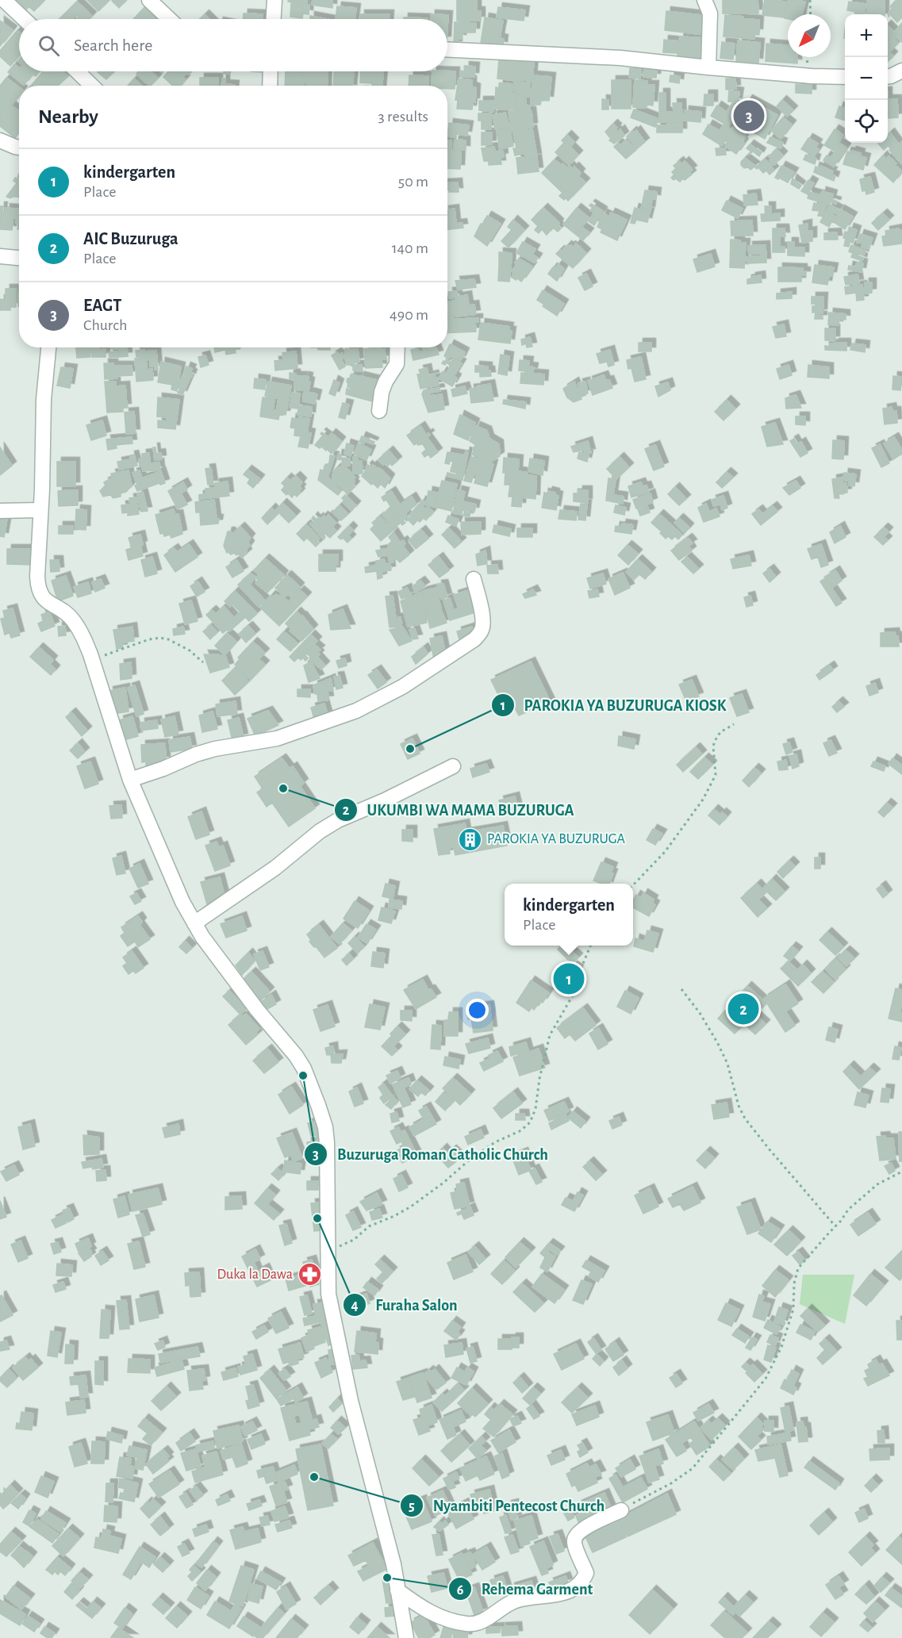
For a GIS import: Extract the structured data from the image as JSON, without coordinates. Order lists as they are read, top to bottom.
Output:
{
  "places": {
    "other": [
      "PAROKIA YA BUZURUGA KIOSK",
      "UKUMBI WA MAMA BUZURUGA",
      "Buzuruga Roman Catholic Church",
      "Furaha Salon",
      "Nyambiti Pentecost Church",
      "Rehema Garment"
    ],
    "building": ["PAROKIA YA BUZURUGA"],
    "pharmacy": ["Duka la Dawa"]
  },
  "north": "bottom left",
  "page": {
    "map_buttons": ["+", "−"],
    "search": "Search here",
    "heading": ["Nearby", "3 results"],
    "pins": ["3", "1", "2"],
    "list": [
      {
        "mark": "1",
        "name": "kindergarten",
        "note": "Place",
        "value": "50 m"
      },
      {
        "mark": "2",
        "name": "AIC Buzuruga",
        "note": "Place",
        "value": "140 m"
      },
      {
        "mark": "3",
        "name": "EAGT",
        "note": "Church",
        "value": "490 m"
      }
    ],
    "popup": ["kindergarten", "Place"]
  }
}
